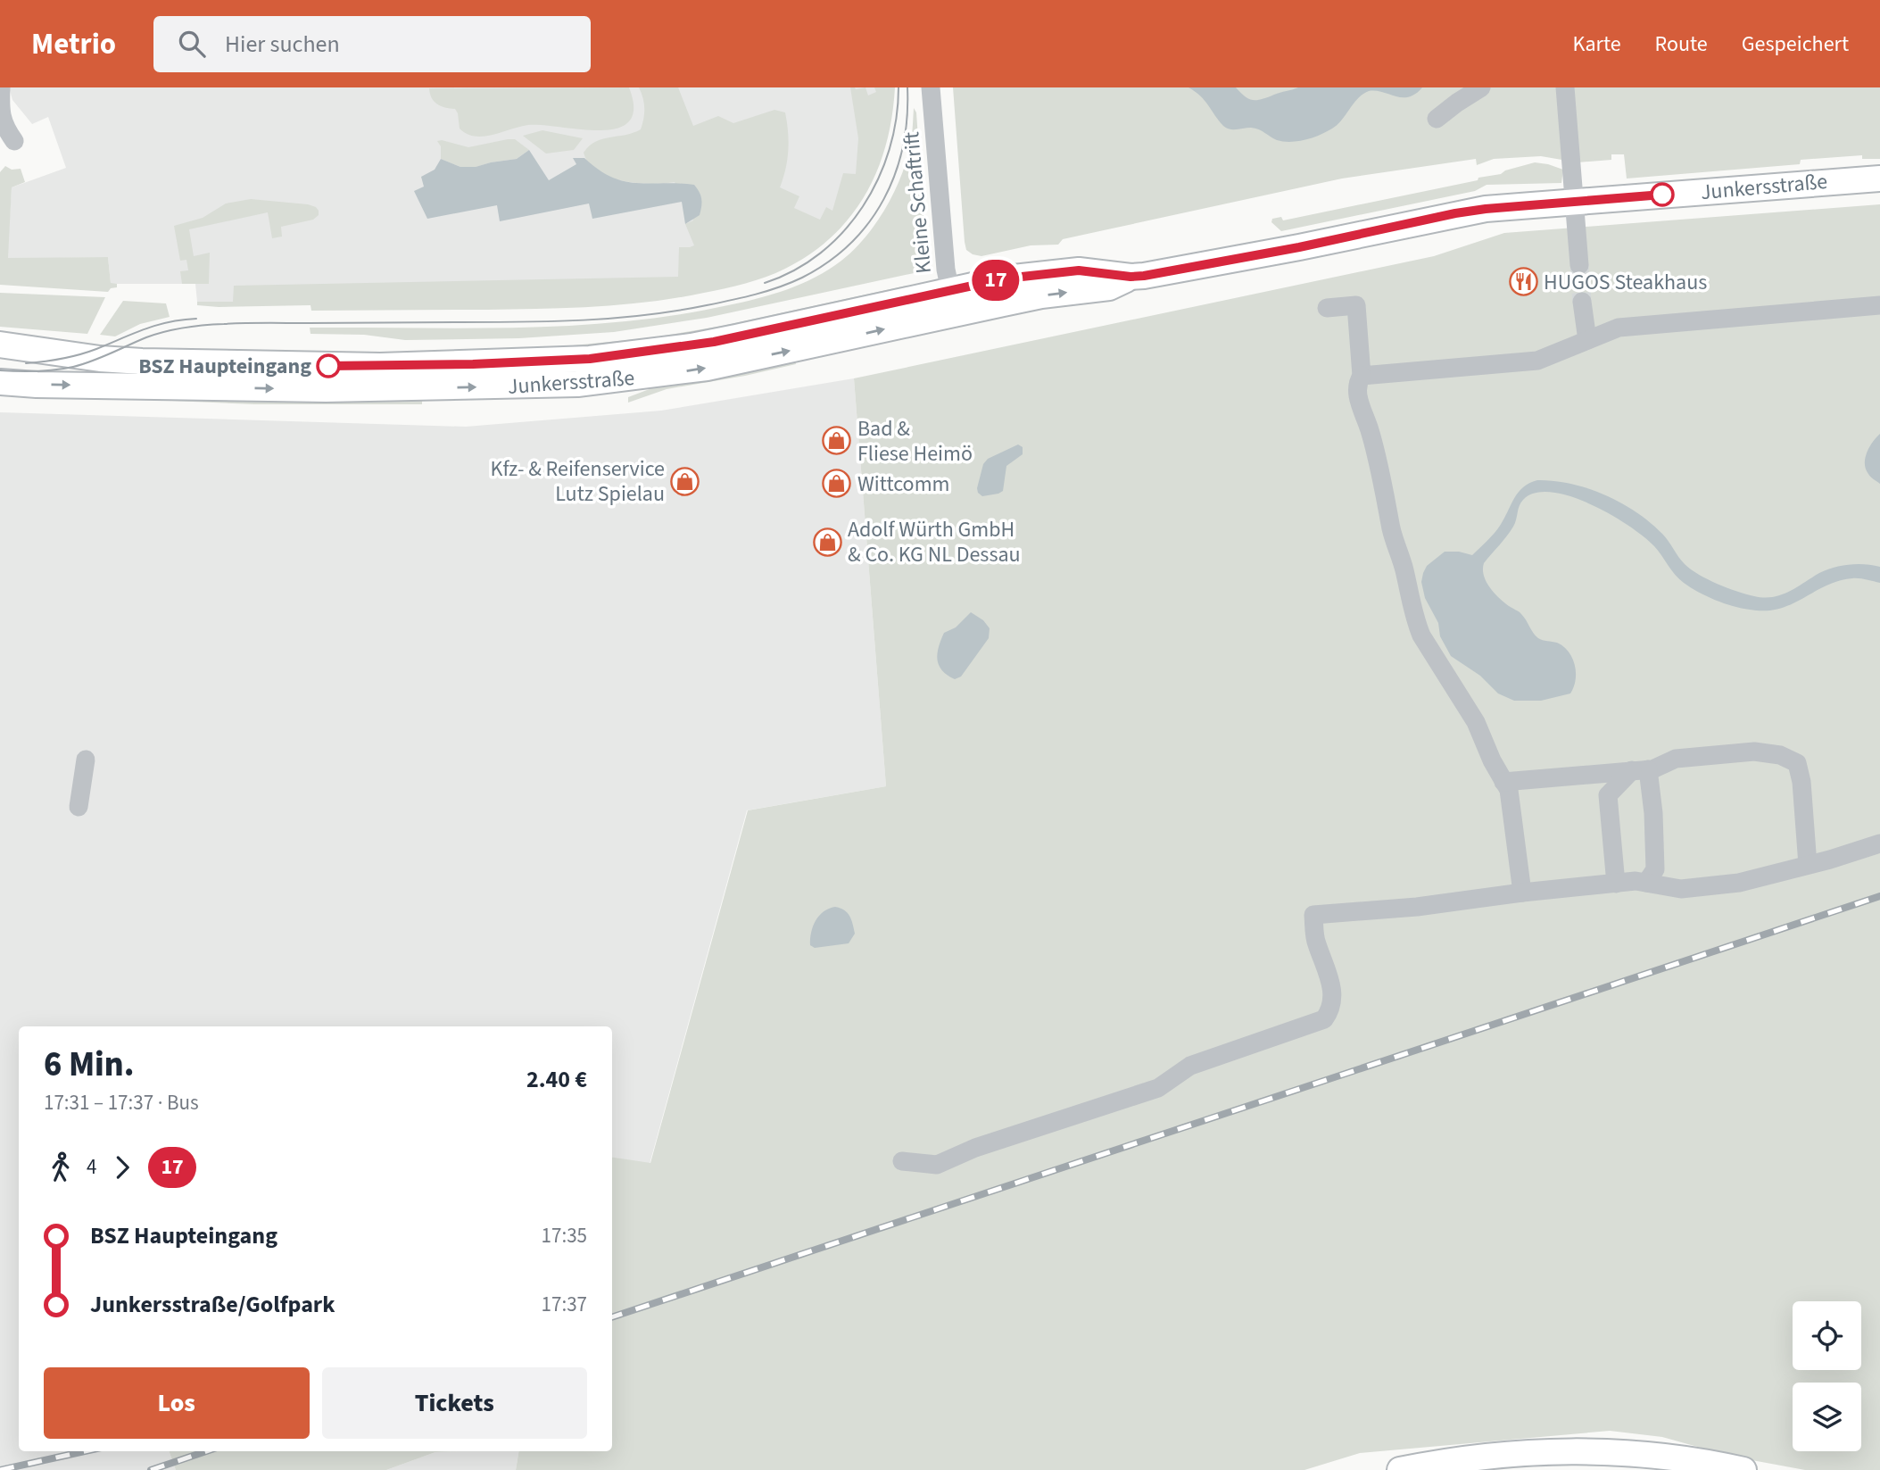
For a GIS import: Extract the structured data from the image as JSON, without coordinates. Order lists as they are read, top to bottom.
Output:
{
  "streets": {
    "main road": ["Junkersstraße"],
    "street": ["Kleine Schaftrift"]
  },
  "crossings": [
    ["Junkersstraße", "Kleine Schaftrift"]
  ],
  "places": {
    "restaurant": ["HUGOS Steakhaus"],
    "other": ["BSZ Haupteingang"],
    "shop": [
      "Bad & Fliese Heimö",
      "Kfz- & Reifenservice Lutz Spielau",
      "Wittcomm",
      "Adolf Würth GmbH & Co. KG NL Dessau"
    ]
  },
  "lines": ["bus line 17"],
  "page": {
    "header": "Metrio",
    "search": "Hier suchen",
    "nav": ["Karte", "Route", "Gespeichert"],
    "on_map": "17",
    "heading": ["6 Min.", "17:31 – 17:37 · Bus", "2.40 €"],
    "legs": ["4", "17"],
    "list": [
      {
        "name": "BSZ Haupteingang",
        "value": "17:35"
      },
      {
        "name": "Junkersstraße/Golfpark",
        "value": "17:37"
      }
    ],
    "buttons": ["Los", "Tickets"]
  }
}
